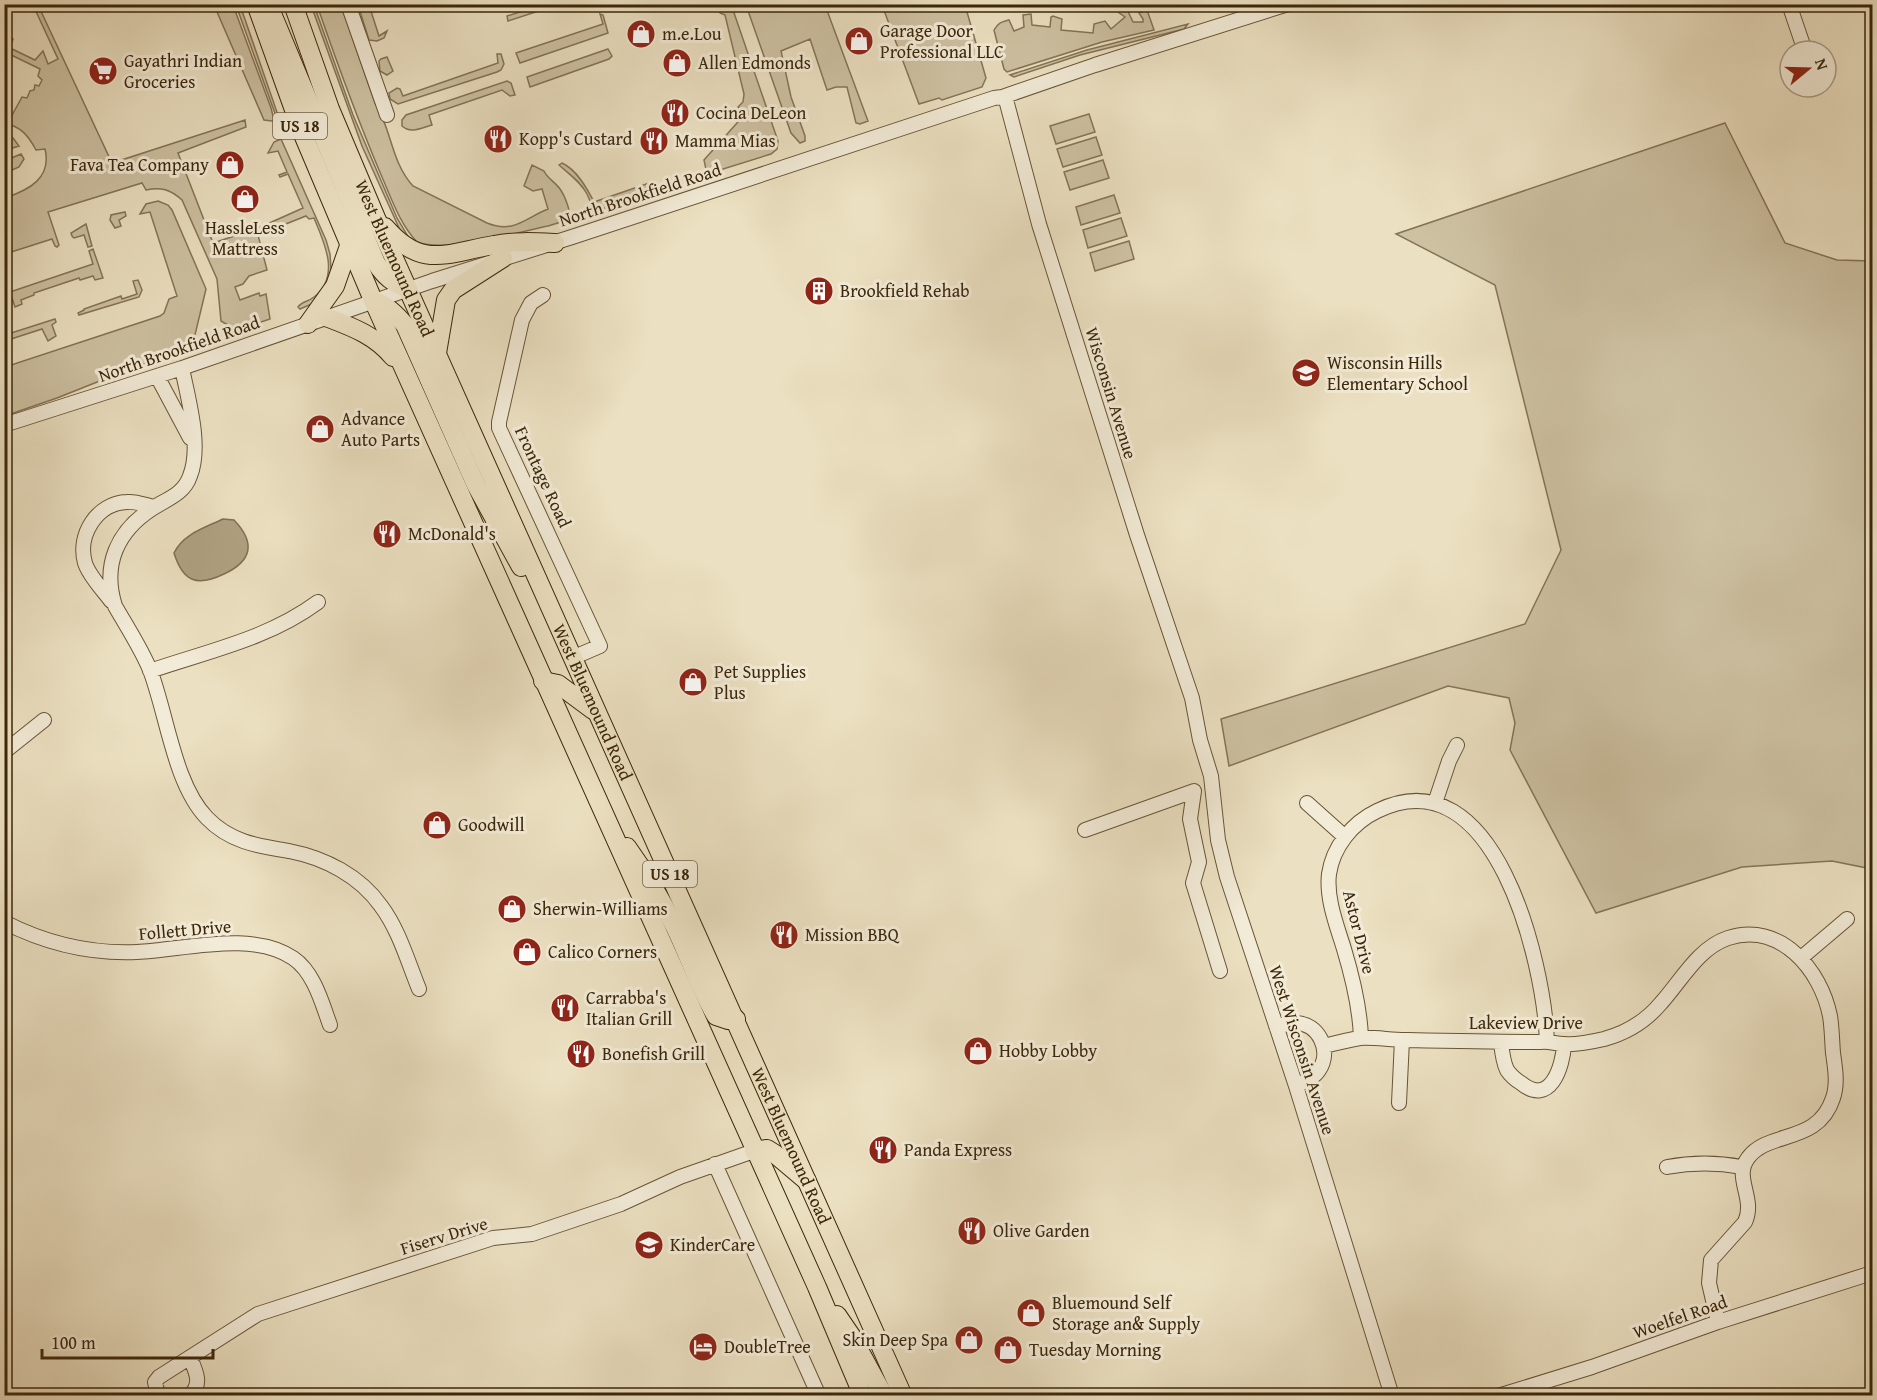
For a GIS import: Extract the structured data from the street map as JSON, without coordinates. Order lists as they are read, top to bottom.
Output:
{
  "streets": {
    "main road": ["US 18", "West Bluemound Road"],
    "street": [
      "North Brookfield Road",
      "Wisconsin Avenue",
      "Frontage Road",
      "Follett Drive",
      "Astor Drive",
      "Lakeview Drive",
      "West Wisconsin Avenue",
      "Fiserv Drive",
      "Woelfel Road"
    ]
  },
  "crossings": [
    ["North Brookfield Road", "West Bluemound Road"],
    ["North Brookfield Road", "Wisconsin Avenue"],
    ["West Bluemound Road", "Frontage Road"],
    ["West Bluemound Road", "Fiserv Drive"],
    ["Wisconsin Avenue", "West Wisconsin Avenue"],
    ["Astor Drive", "Lakeview Drive"]
  ],
  "places": {
    "shop": [
      "m.e.Lou",
      "Garage Door Professional LLC",
      "Allen Edmonds",
      "Fava Tea Company",
      "HassleLess Mattress",
      "Advance Auto Parts",
      "Pet Supplies Plus",
      "Goodwill",
      "Sherwin-Williams",
      "Calico Corners",
      "Hobby Lobby",
      "Bluemound Self Storage an& Supply",
      "Skin Deep Spa",
      "Tuesday Morning"
    ],
    "supermarket": ["Gayathri Indian Groceries"],
    "restaurant": [
      "Cocina DeLeon",
      "Kopp's Custard",
      "Mamma Mias",
      "McDonald's",
      "Mission BBQ",
      "Carrabba's Italian Grill",
      "Bonefish Grill",
      "Panda Express",
      "Olive Garden"
    ],
    "building": ["Brookfield Rehab"],
    "school or university": ["Wisconsin Hills Elementary School", "KinderCare"],
    "hotel": ["DoubleTree"]
  },
  "scale_bar": "100 m",
  "north": "right"
}
